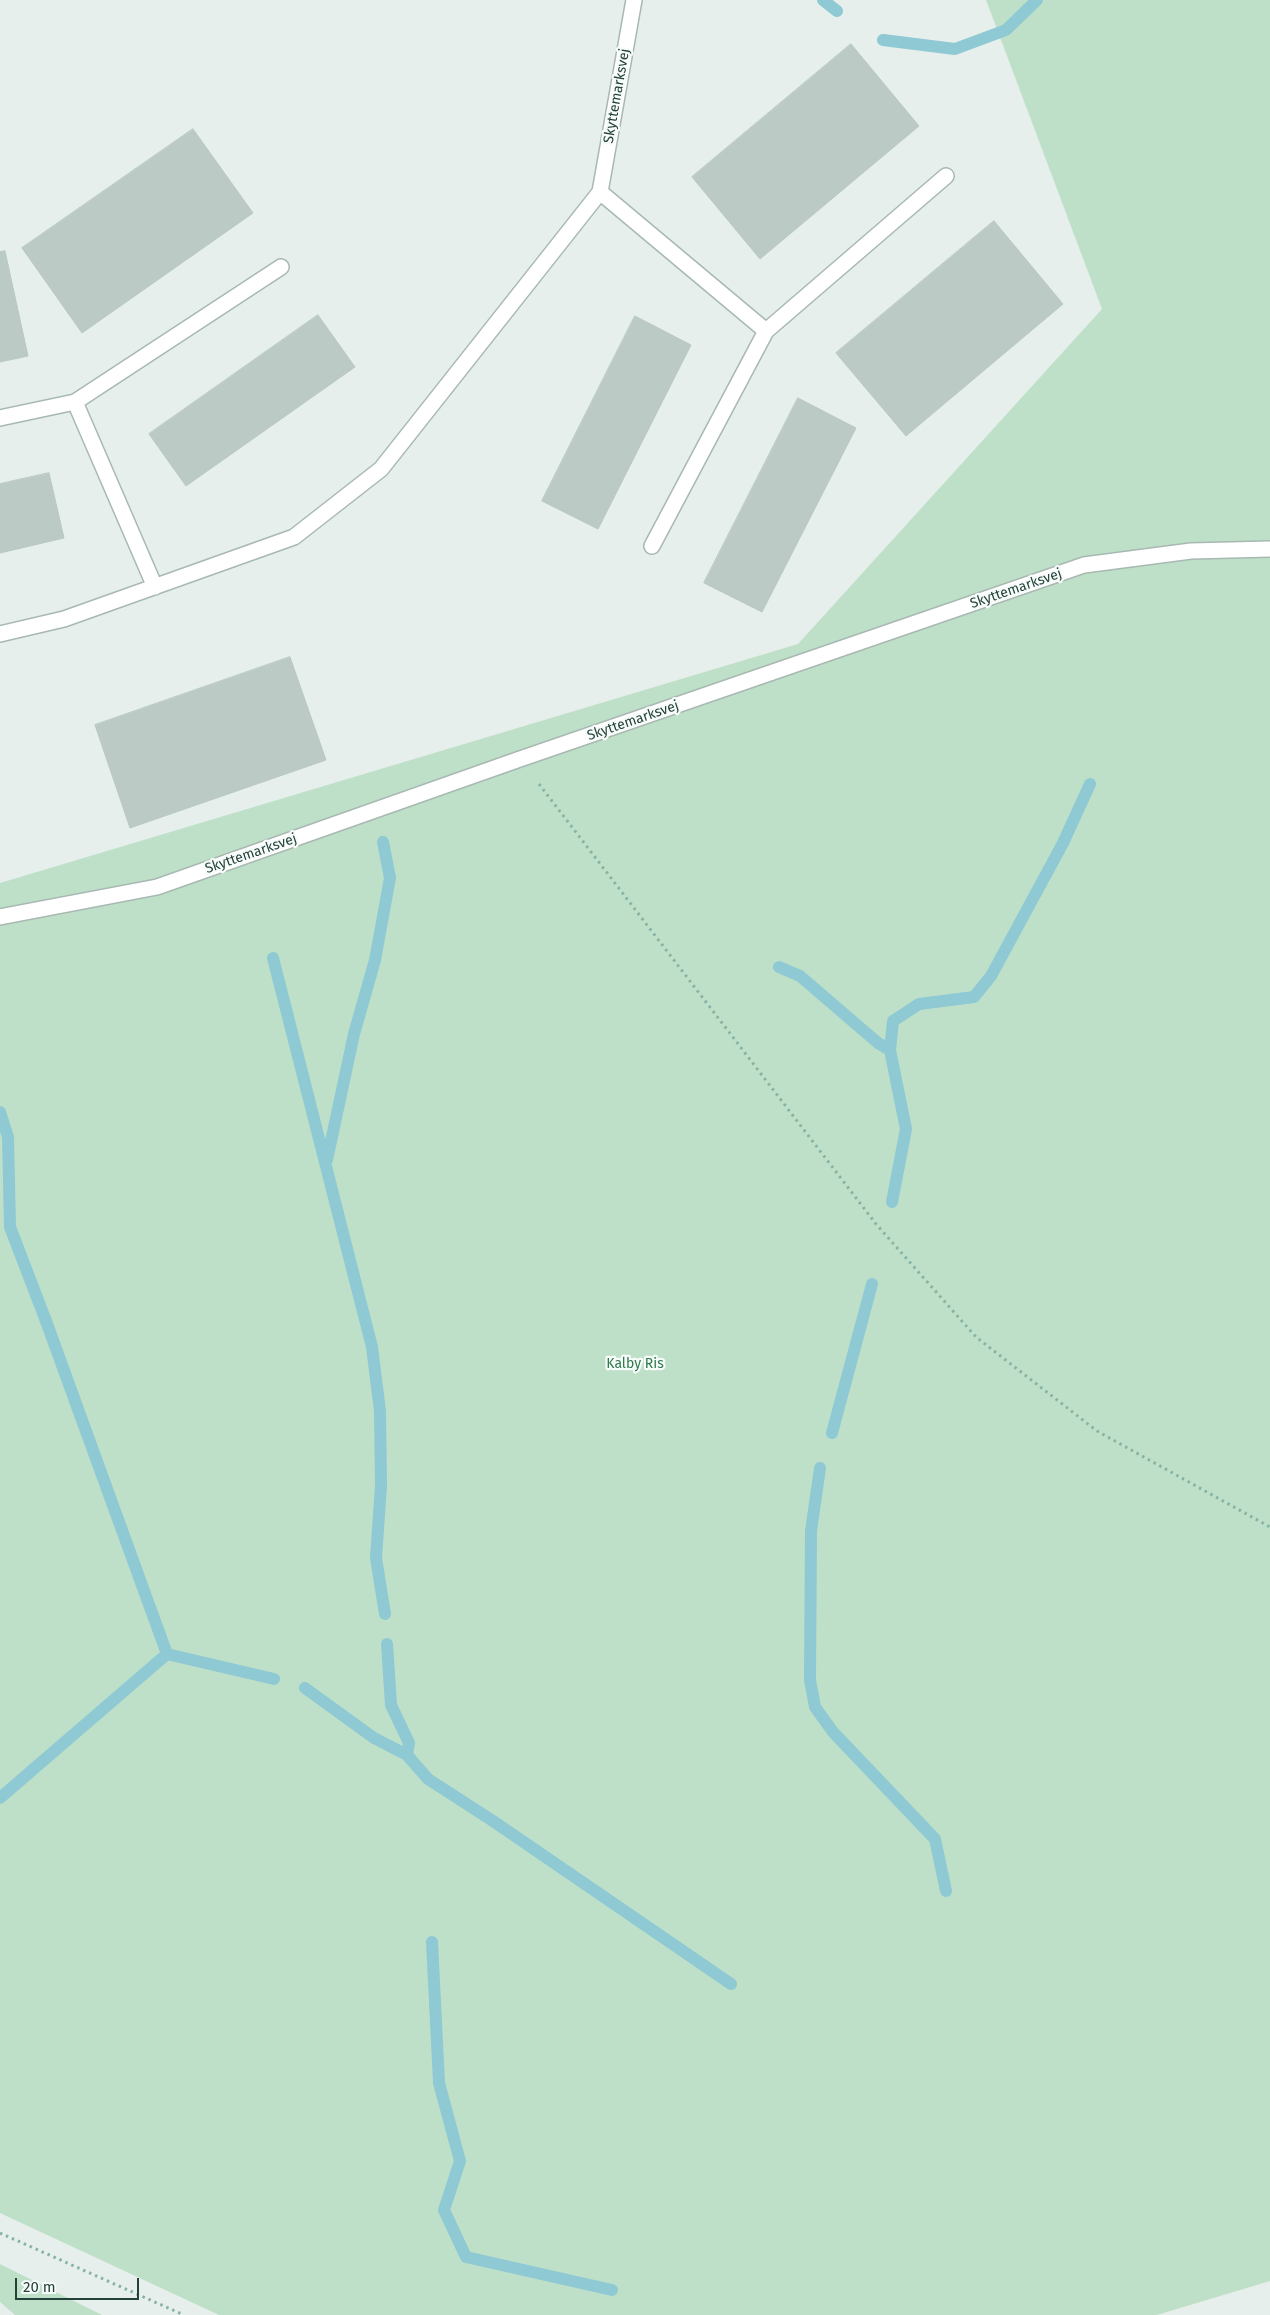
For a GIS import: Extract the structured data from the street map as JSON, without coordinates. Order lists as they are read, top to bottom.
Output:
{
  "streets": {
    "street": ["Skyttemarksvej"]
  },
  "parks": ["Kalby Ris"],
  "scale_bar": "20 m"
}
